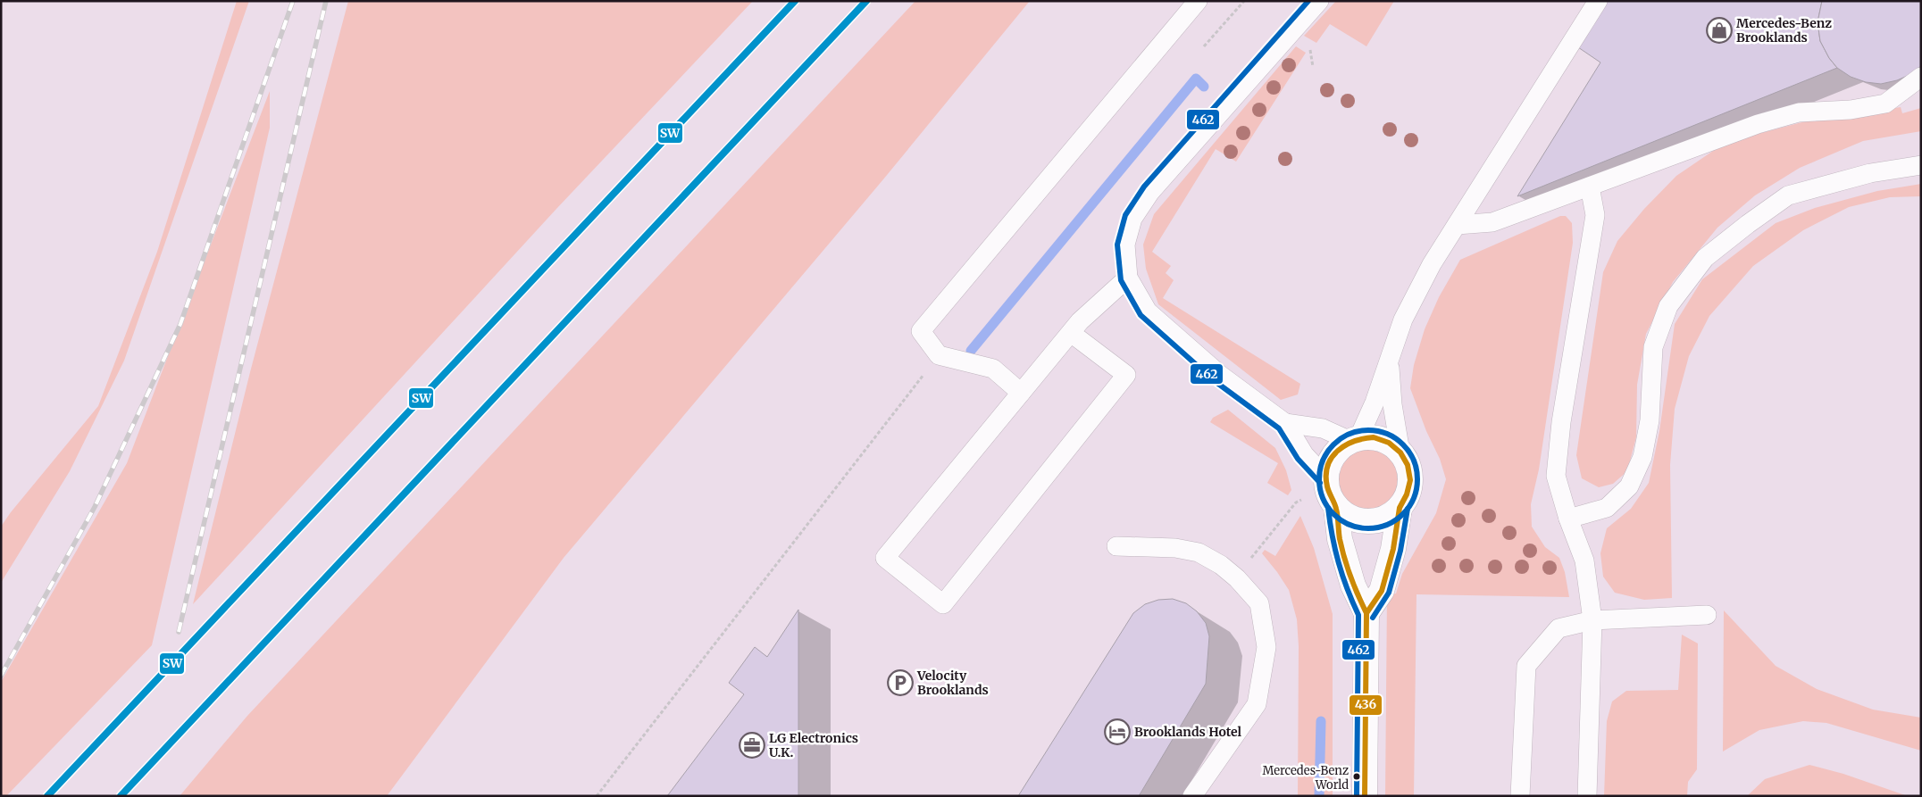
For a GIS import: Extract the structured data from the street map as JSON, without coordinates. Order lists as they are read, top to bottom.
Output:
{
  "places": {
    "shop": ["Mercedes-Benz Brooklands"],
    "parking": ["Velocity Brooklands"],
    "hotel": ["Brooklands Hotel"],
    "office": ["LG Electronics U.K."],
    "other": ["Mercedes-Benz World"]
  },
  "lines": ["transit line SW", "transit line 462", "transit line 436"]
}
